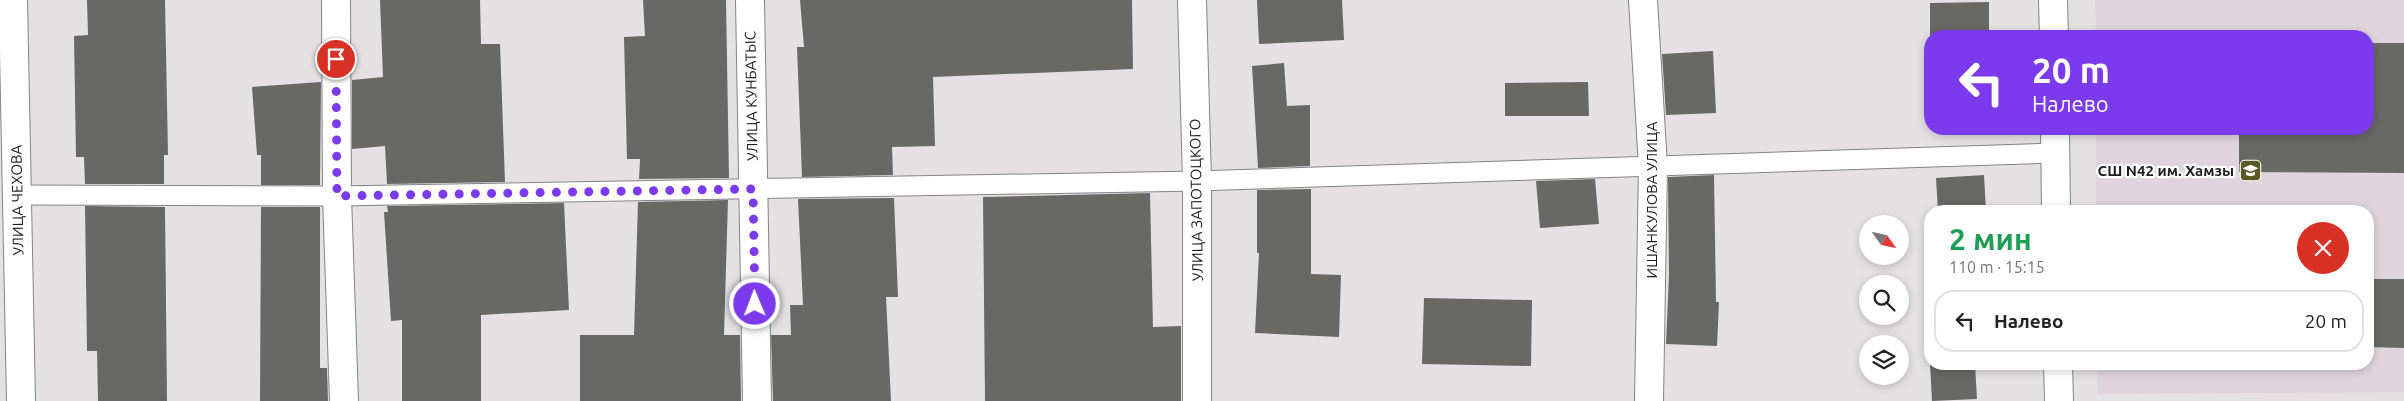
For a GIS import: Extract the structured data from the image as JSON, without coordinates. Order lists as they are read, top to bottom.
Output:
{
  "streets": {
    "street": [
      "УЛИЦА КУНБАТЫС",
      "УЛИЦА ЧЕХОВА",
      "УЛИЦА ЗАПОТОЦКОГО",
      "ИШАНКУЛОВА УЛИЦА"
    ]
  },
  "places": {
    "school or university": ["СШ N42 им. Хамзы"]
  },
  "north": "bottom right",
  "page": {
    "turn": ["20 m", "Налево"],
    "heading": ["2 мин", "110 m · 15:15"],
    "list": [
      {
        "name": "Налево",
        "value": "20 m"
      }
    ]
  }
}
